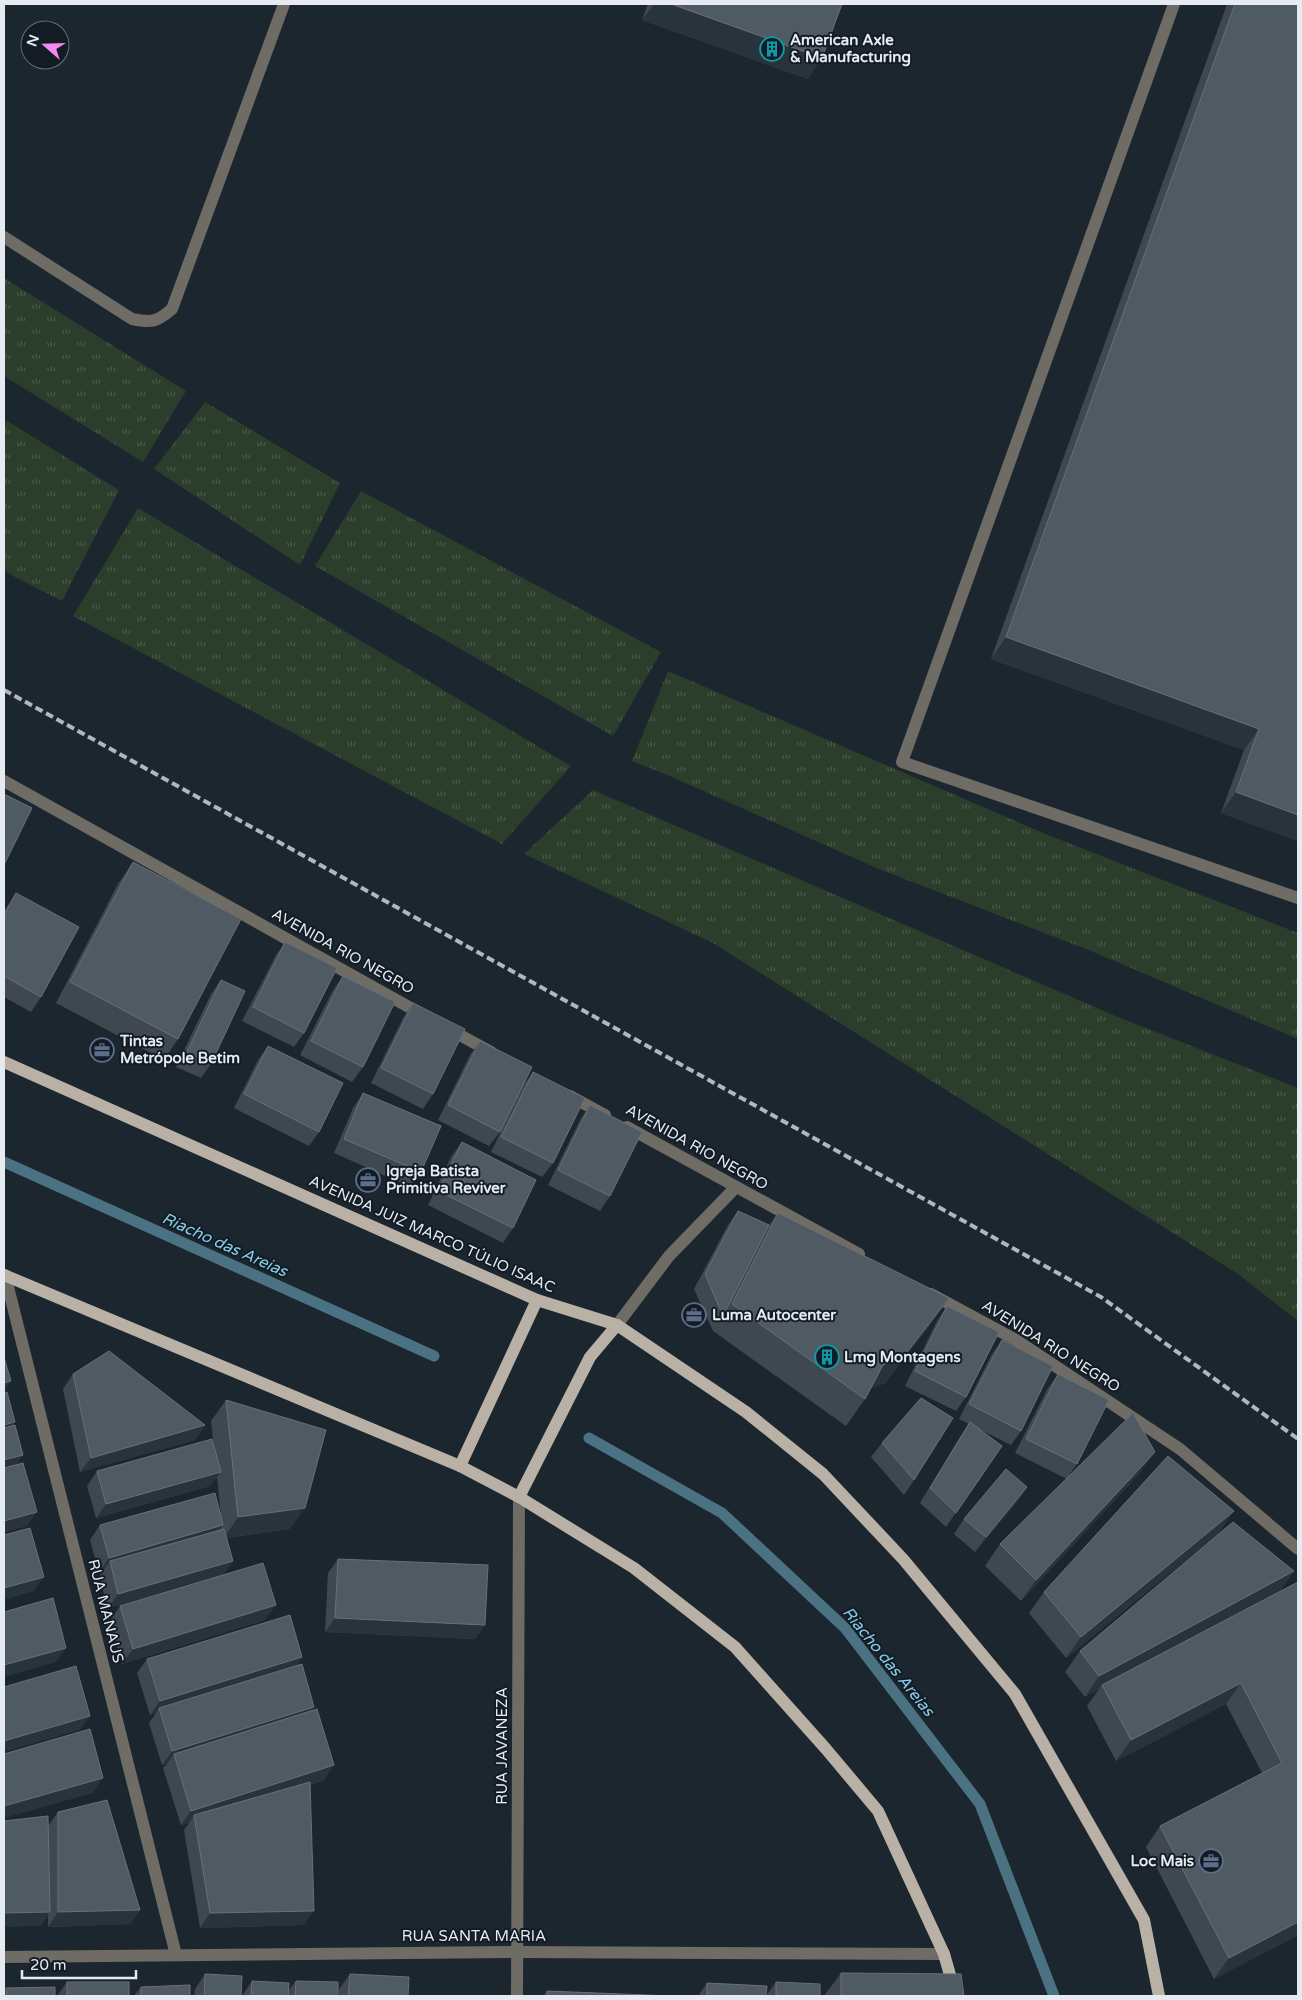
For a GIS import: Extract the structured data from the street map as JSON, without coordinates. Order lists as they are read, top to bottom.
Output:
{
  "streets": {
    "main road": ["AVENIDA JUIZ MARCO TÚLIO ISAAC"],
    "street": [
      "AVENIDA RIO NEGRO",
      "RUA MANAUS",
      "RUA JAVANEZA",
      "RUA SANTA MARIA"
    ]
  },
  "crossings": [
    ["RUA MANAUS", "RUA SANTA MARIA"],
    ["RUA JAVANEZA", "RUA SANTA MARIA"]
  ],
  "water": ["Riacho das Areias"],
  "places": {
    "building": ["American Axle & Manufacturing", "Lmg Montagens"],
    "office": [
      "Tintas Metrópole Betim",
      "Igreja Batista Primitiva Reviver",
      "Luma Autocenter",
      "Loc Mais"
    ]
  },
  "scale_bar": "20 m",
  "north": "left"
}
